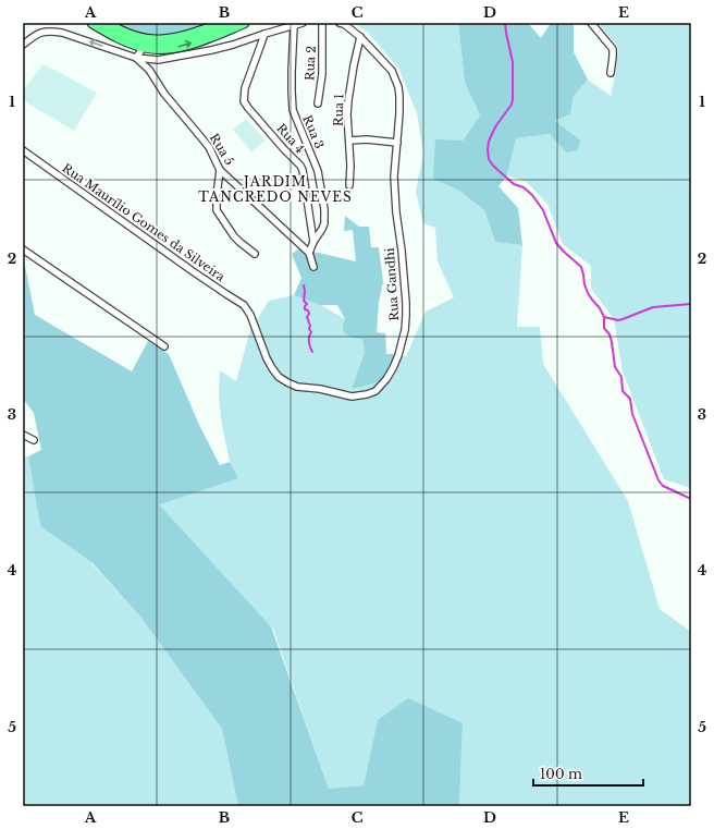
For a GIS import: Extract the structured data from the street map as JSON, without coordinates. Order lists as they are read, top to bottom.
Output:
{
  "streets": {
    "street": [
      "Rua 2",
      "Rua 1",
      "Rua 3",
      "Rua 4",
      "Rua 5",
      "Rua Maurílio Gomes da Silveira",
      "Rua Gandhi"
    ]
  },
  "crossings": [
    ["Rua 1", "Rua Gandhi"],
    ["Rua 3", "Rua 4"],
    ["Rua Maurílio Gomes da Silveira", "Rua Gandhi"]
  ],
  "districts": ["JARDIM TANCREDO NEVES"],
  "scale_bar": "100 m",
  "grid": {
    "columns": [
      "A",
      "B",
      "C",
      "D",
      "E"
    ],
    "rows": [
      "1",
      "2",
      "3",
      "4",
      "5"
    ]
  }
}
